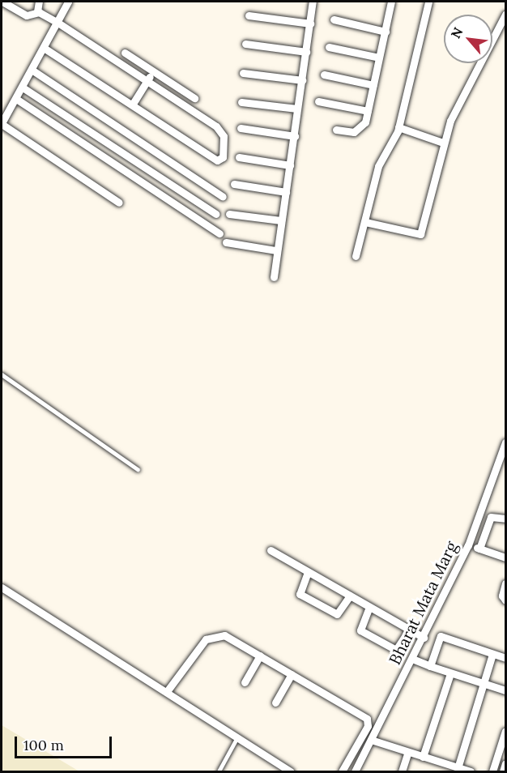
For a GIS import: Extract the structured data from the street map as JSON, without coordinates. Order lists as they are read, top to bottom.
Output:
{
  "streets": {
    "street": ["Bharat Mata Marg"]
  },
  "scale_bar": "100 m",
  "north": "top left"
}
